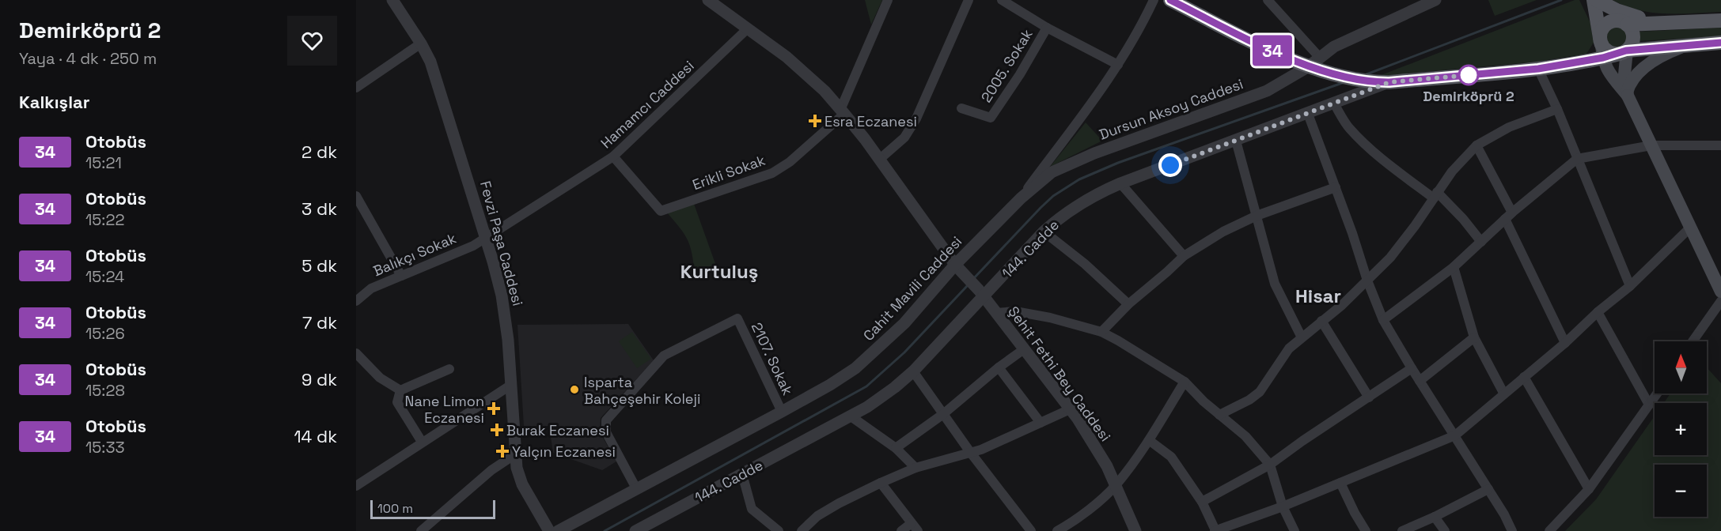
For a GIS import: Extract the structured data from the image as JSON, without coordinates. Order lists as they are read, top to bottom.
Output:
{
  "streets": {
    "main road": ["144. Cadde"],
    "street": [
      "2005. Sokak",
      "Hamamcı Caddesi",
      "Dursun Aksoy Caddesi",
      "Erikli Sokak",
      "Fevzi Paşa Caddesi",
      "Balıkçı Sokak",
      "Cahit Mavili Caddesi",
      "2107. Sokak",
      "Şehit Fethi Bey Caddesi"
    ]
  },
  "crossings": [
    ["Hamamcı Caddesi", "Erikli Sokak"],
    ["Hamamcı Caddesi", "Fevzi Paşa Caddesi"],
    ["Hamamcı Caddesi", "Balıkçı Sokak"],
    ["Hamamcı Caddesi", "Şehit Fethi Bey Caddesi"],
    ["Dursun Aksoy Caddesi", "Cahit Mavili Caddesi"],
    ["Erikli Sokak", "Şehit Fethi Bey Caddesi"],
    ["Fevzi Paşa Caddesi", "Balıkçı Sokak"],
    ["144. Cadde", "Şehit Fethi Bey Caddesi"],
    ["Cahit Mavili Caddesi", "2107. Sokak"],
    ["Cahit Mavili Caddesi", "Şehit Fethi Bey Caddesi"]
  ],
  "districts": ["Kurtuluş", "Hisar"],
  "places": {
    "other": ["Demirköprü 2", "Isparta Bahçeşehir Koleji"],
    "health": [
      "Esra Eczanesi",
      "Nane Limon Eczanesi",
      "Burak Eczanesi",
      "Yalçın Eczanesi"
    ]
  },
  "lines": ["bus line 34"],
  "scale_bar": "100 m",
  "north": "top",
  "page": {
    "heading": [
      ["Demirköprü 2", "Yaya · 4 dk · 250 m"],
      "Kalkışlar"
    ],
    "on_map": "34",
    "list": [
      {
        "mark": "34",
        "name": "Otobüs",
        "note": "15:21",
        "value": "2 dk"
      },
      {
        "mark": "34",
        "name": "Otobüs",
        "note": "15:22",
        "value": "3 dk"
      },
      {
        "mark": "34",
        "name": "Otobüs",
        "note": "15:24",
        "value": "5 dk"
      },
      {
        "mark": "34",
        "name": "Otobüs",
        "note": "15:26",
        "value": "7 dk"
      },
      {
        "mark": "34",
        "name": "Otobüs",
        "note": "15:28",
        "value": "9 dk"
      },
      {
        "mark": "34",
        "name": "Otobüs",
        "note": "15:33",
        "value": "14 dk"
      }
    ],
    "map_buttons": ["+", "−"],
    "scale": "100 m"
  }
}
